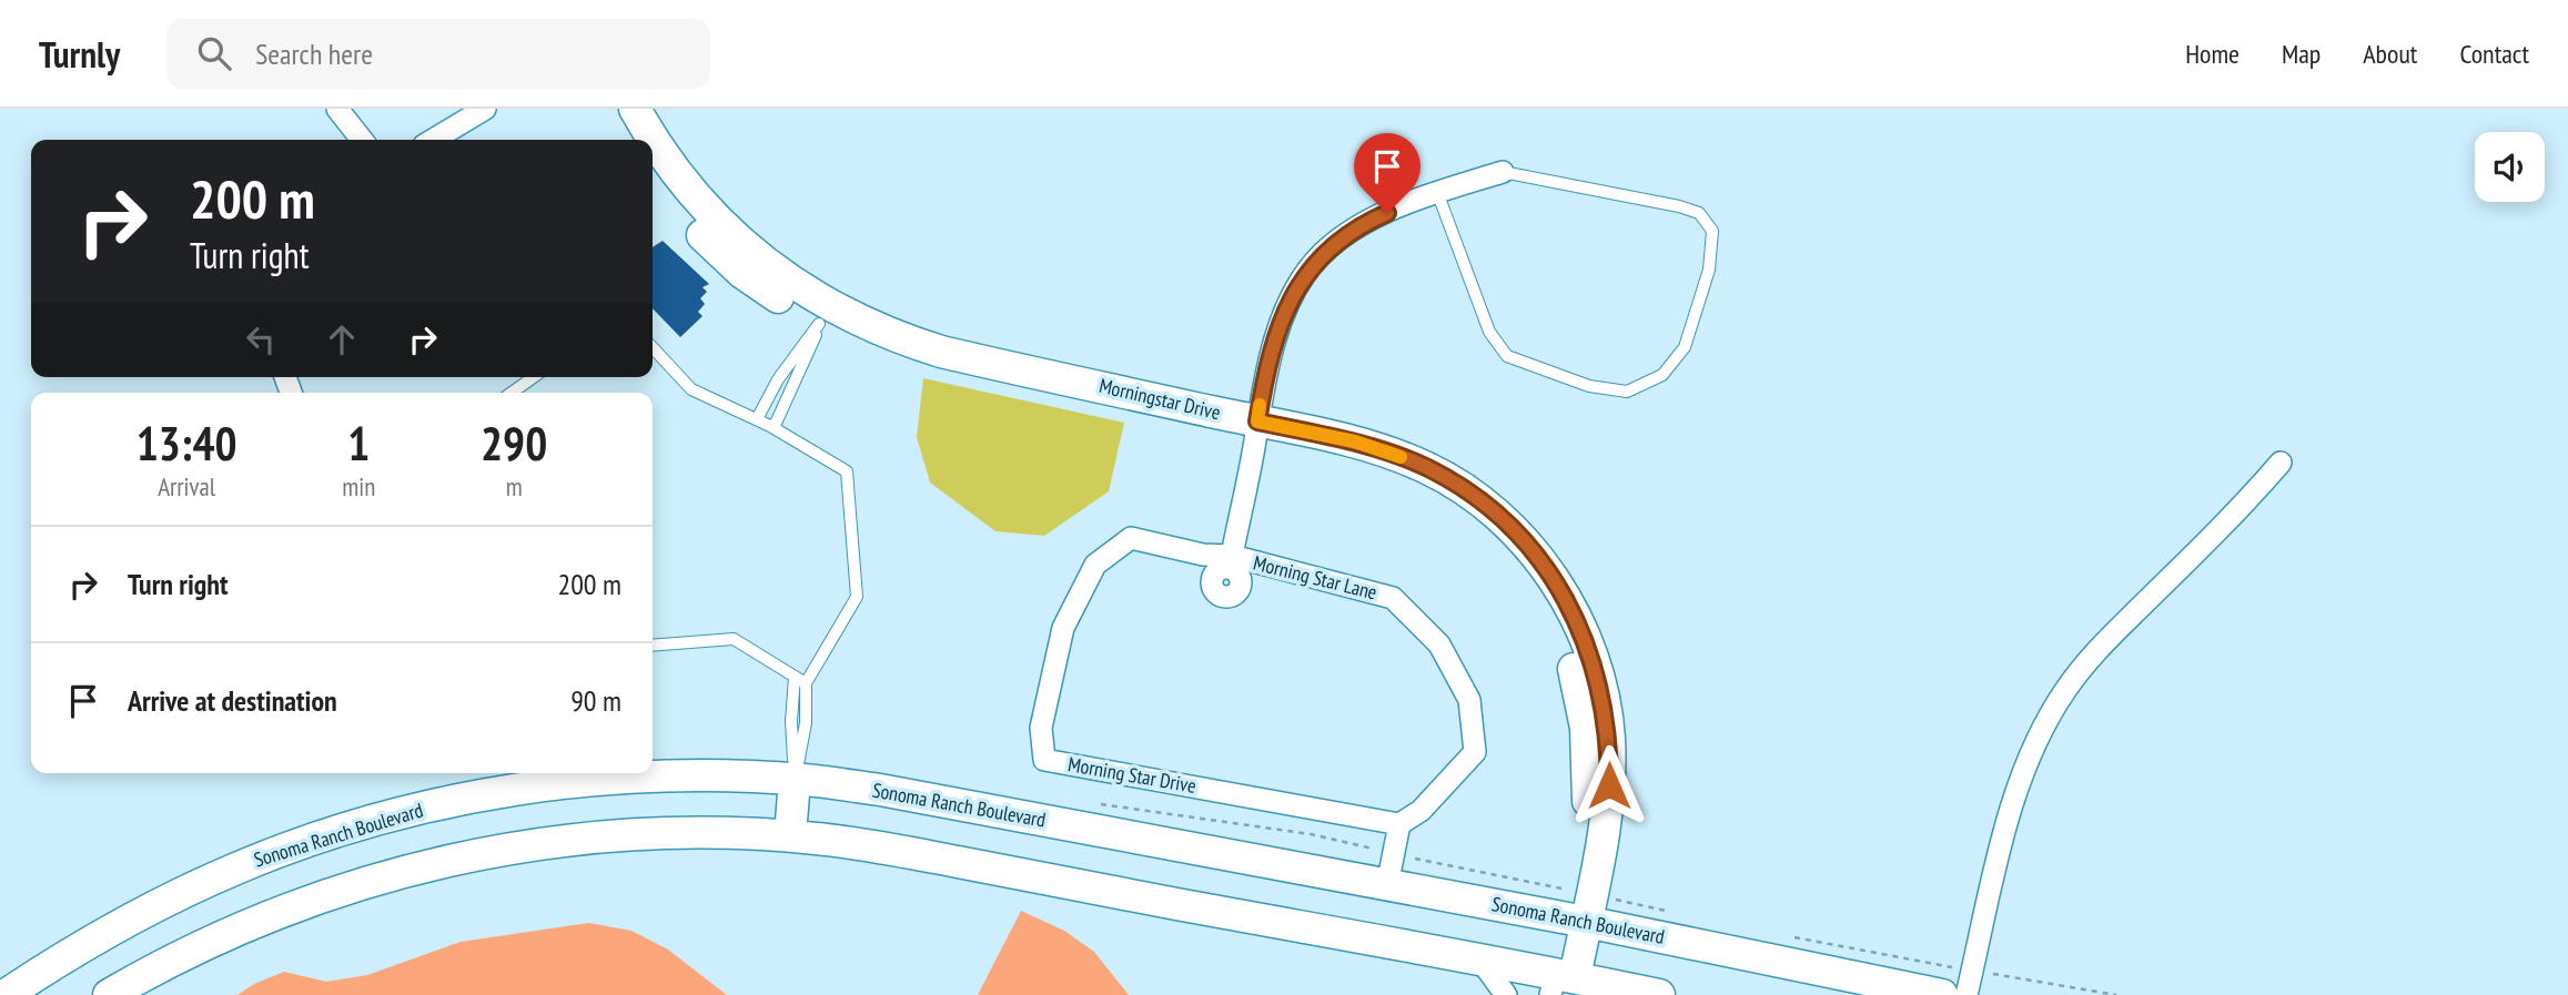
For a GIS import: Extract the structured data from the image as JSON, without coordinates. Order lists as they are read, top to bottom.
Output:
{
  "streets": {
    "main road": ["Morningstar Drive", "Sonoma Ranch Boulevard"],
    "street": ["Morning Star Lane", "Morning Star Drive"]
  },
  "crossings": [
    ["Morningstar Drive", "Morning Star Lane"],
    ["Morningstar Drive", "Sonoma Ranch Boulevard"],
    ["Morning Star Lane", "Morning Star Drive"]
  ],
  "page": {
    "header": "Turnly",
    "search": "Search here",
    "nav": [
      "Home",
      "Map",
      "About",
      "Contact"
    ],
    "turn": ["200 m", "Turn right"],
    "eta": [
      "13:40",
      "Arrival",
      "1",
      "min",
      "290",
      "m"
    ],
    "list": [
      {
        "name": "Turn right",
        "value": "200 m"
      },
      {
        "name": "Arrive at destination",
        "value": "90 m"
      }
    ]
  }
}
